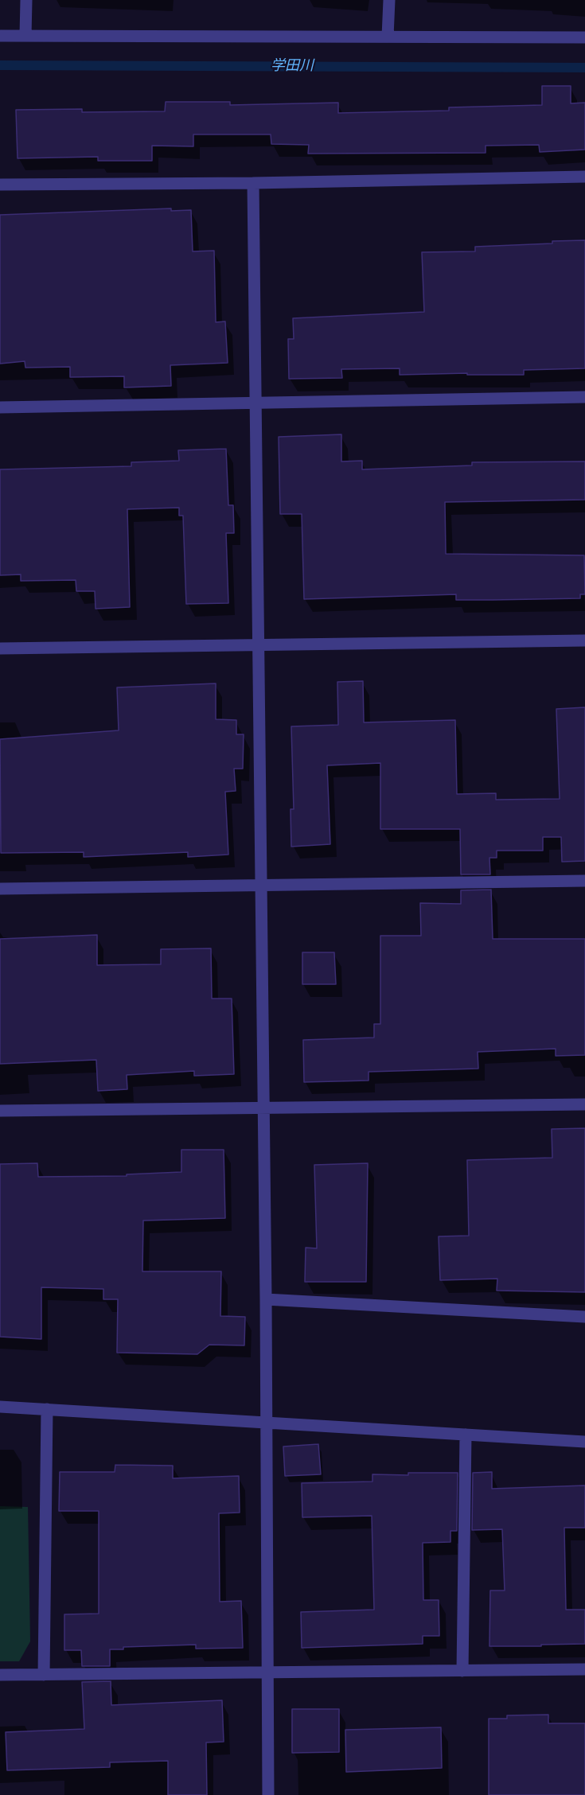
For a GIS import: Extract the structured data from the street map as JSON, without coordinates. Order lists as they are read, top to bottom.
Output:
{
  "water": ["学田川"]
}
